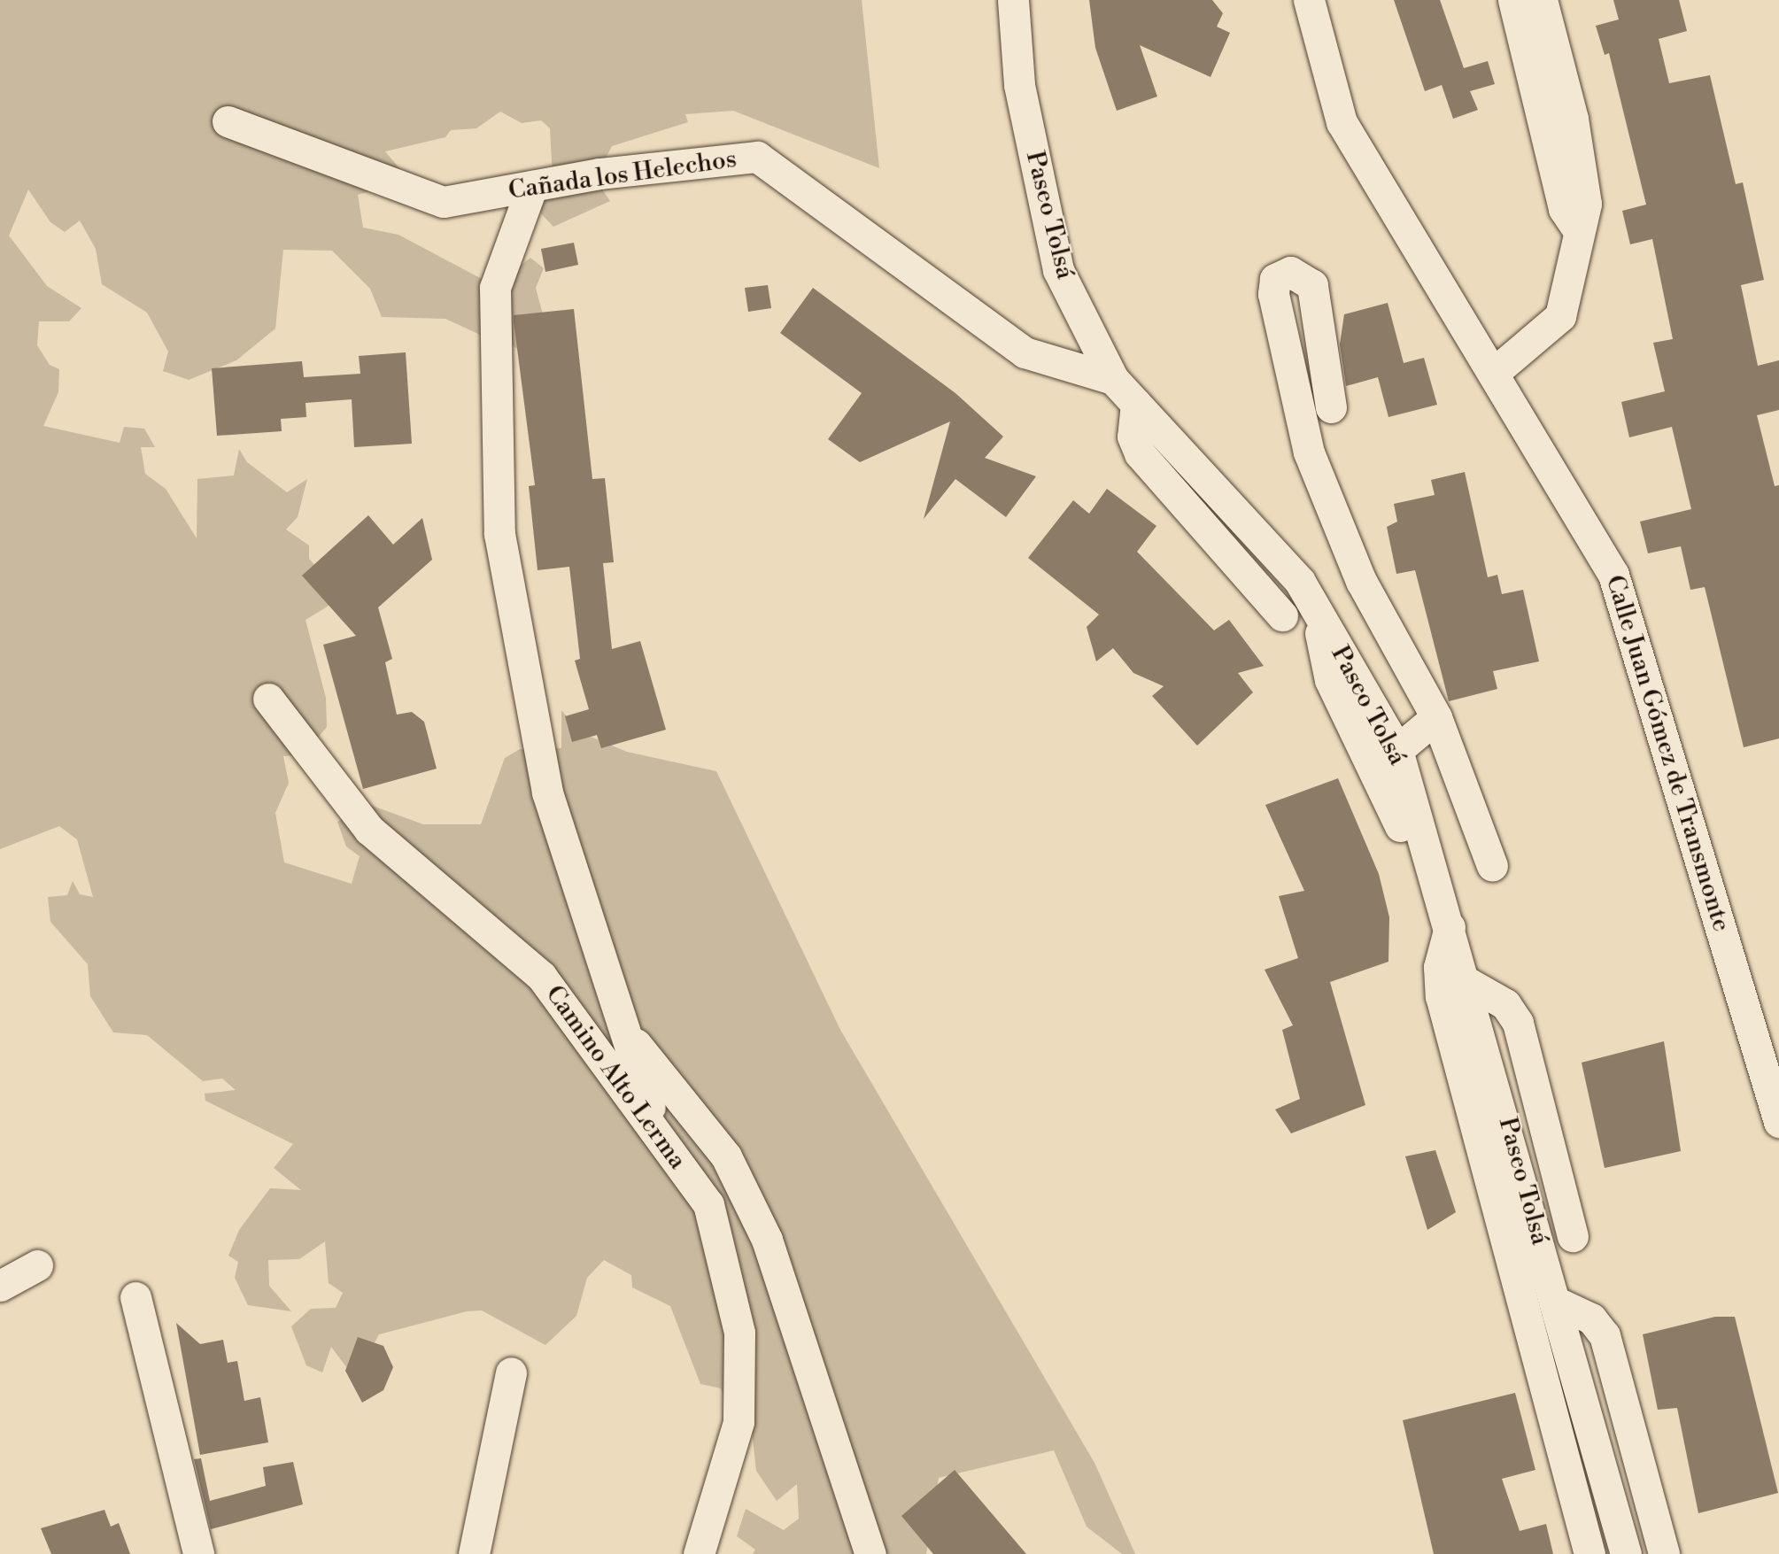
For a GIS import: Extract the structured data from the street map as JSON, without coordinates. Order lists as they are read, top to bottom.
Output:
{
  "streets": {
    "street": [
      "Cañada los Helechos",
      "Paseo Tolsá",
      "Calle Juan Gómez de Transmonte",
      "Camino Alto Lerma"
    ]
  },
  "crossings": [
    ["Cañada los Helechos", "Paseo Tolsá"]
  ]
}
